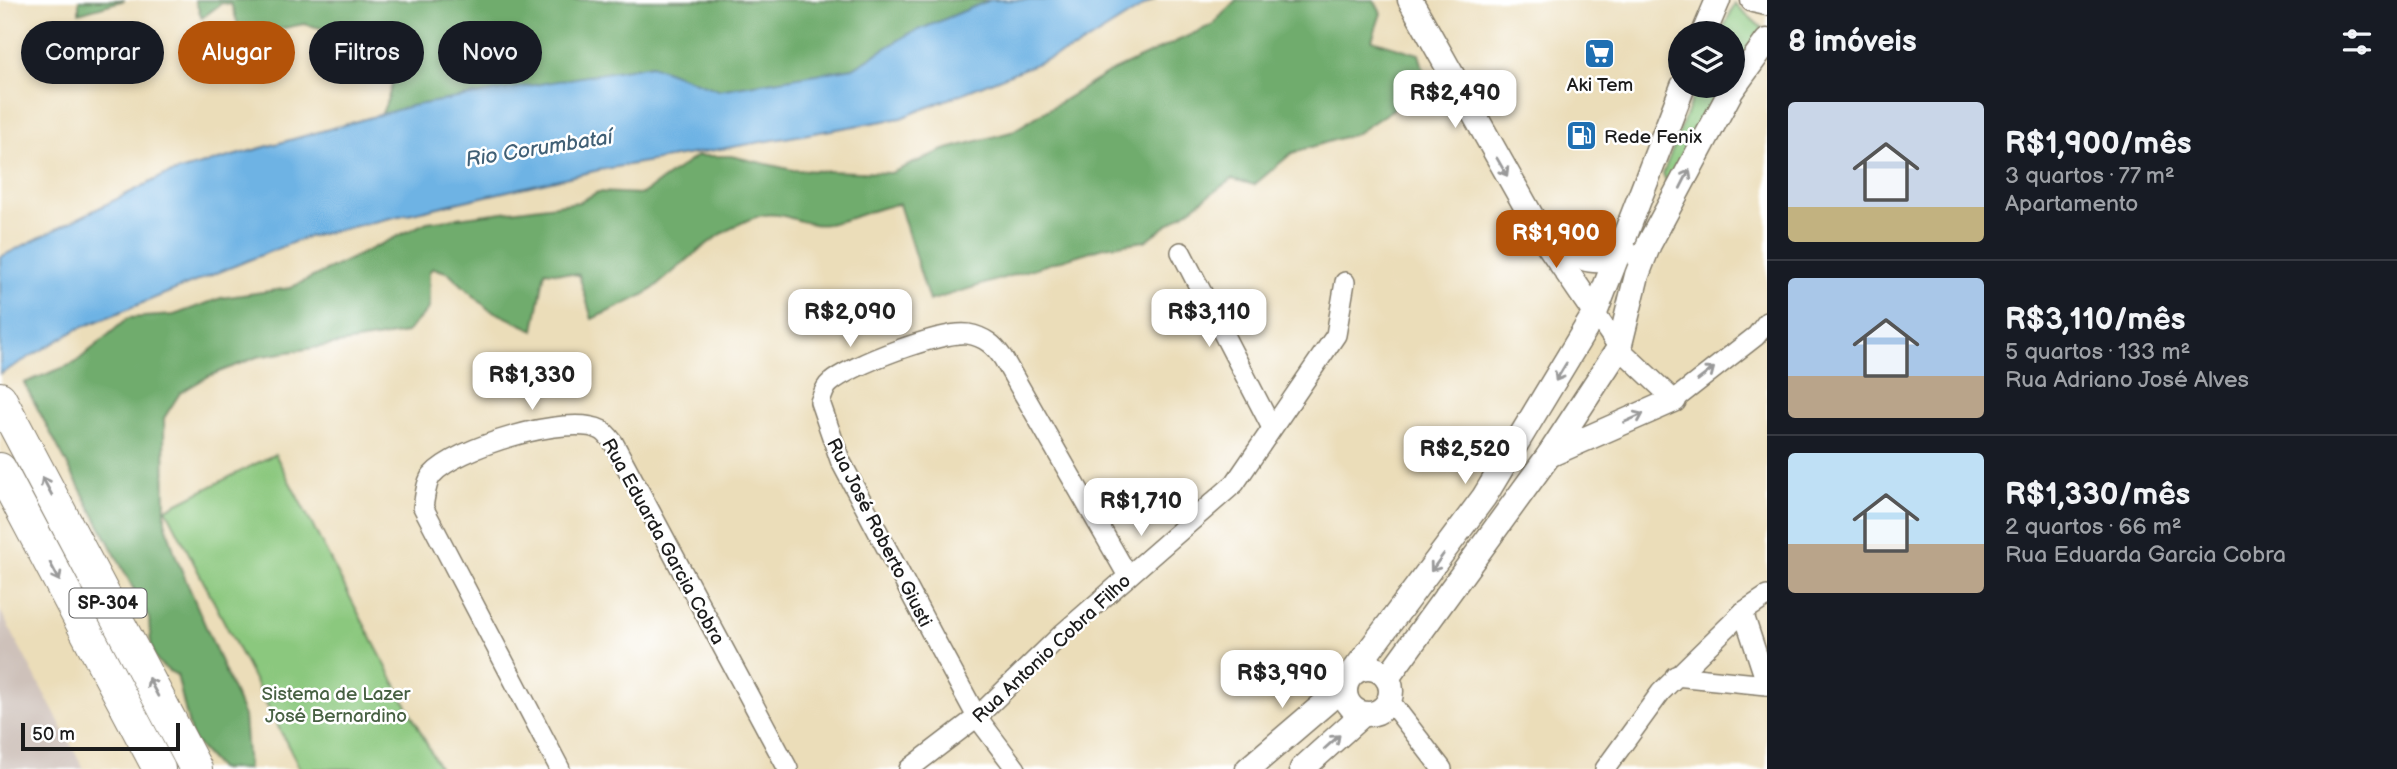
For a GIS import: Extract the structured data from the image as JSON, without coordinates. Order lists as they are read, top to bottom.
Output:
{
  "streets": {
    "highway": ["SP-304"],
    "street": ["Rua José Roberto Giusti", "Rua Eduarda Garcia Cobra", "Rua Antonio Cobra Filho"]
  },
  "crossings": [
    ["Rua José Roberto Giusti", "Rua Antonio Cobra Filho"]
  ],
  "water": ["Rio Corumbataí"],
  "parks": ["Sistema de Lazer José Bernardino"],
  "places": {
    "supermarket": ["Aki Tem"],
    "fuel station": ["Rede Fenix"]
  },
  "scale_bar": "50 m",
  "page": {
    "heading": "8 imóveis",
    "chip": [
      "Comprar",
      "Alugar",
      "Filtros",
      "Novo"
    ],
    "price": [
      "R$2,490",
      "R$1,900",
      "R$2,090",
      "R$3,110",
      "R$1,330",
      "R$2,520",
      "R$1,710",
      "R$3,990"
    ],
    "list": [
      {
        "name": "R$1,900/mês",
        "note": "3 quartos · 77 m² · Apartamento"
      },
      {
        "name": "R$3,110/mês",
        "note": "5 quartos · 133 m² · Rua Adriano José Alves"
      },
      {
        "name": "R$1,330/mês",
        "note": "2 quartos · 66 m² · Rua Eduarda Garcia Cobra"
      }
    ],
    "scale": "50 m"
  }
}
